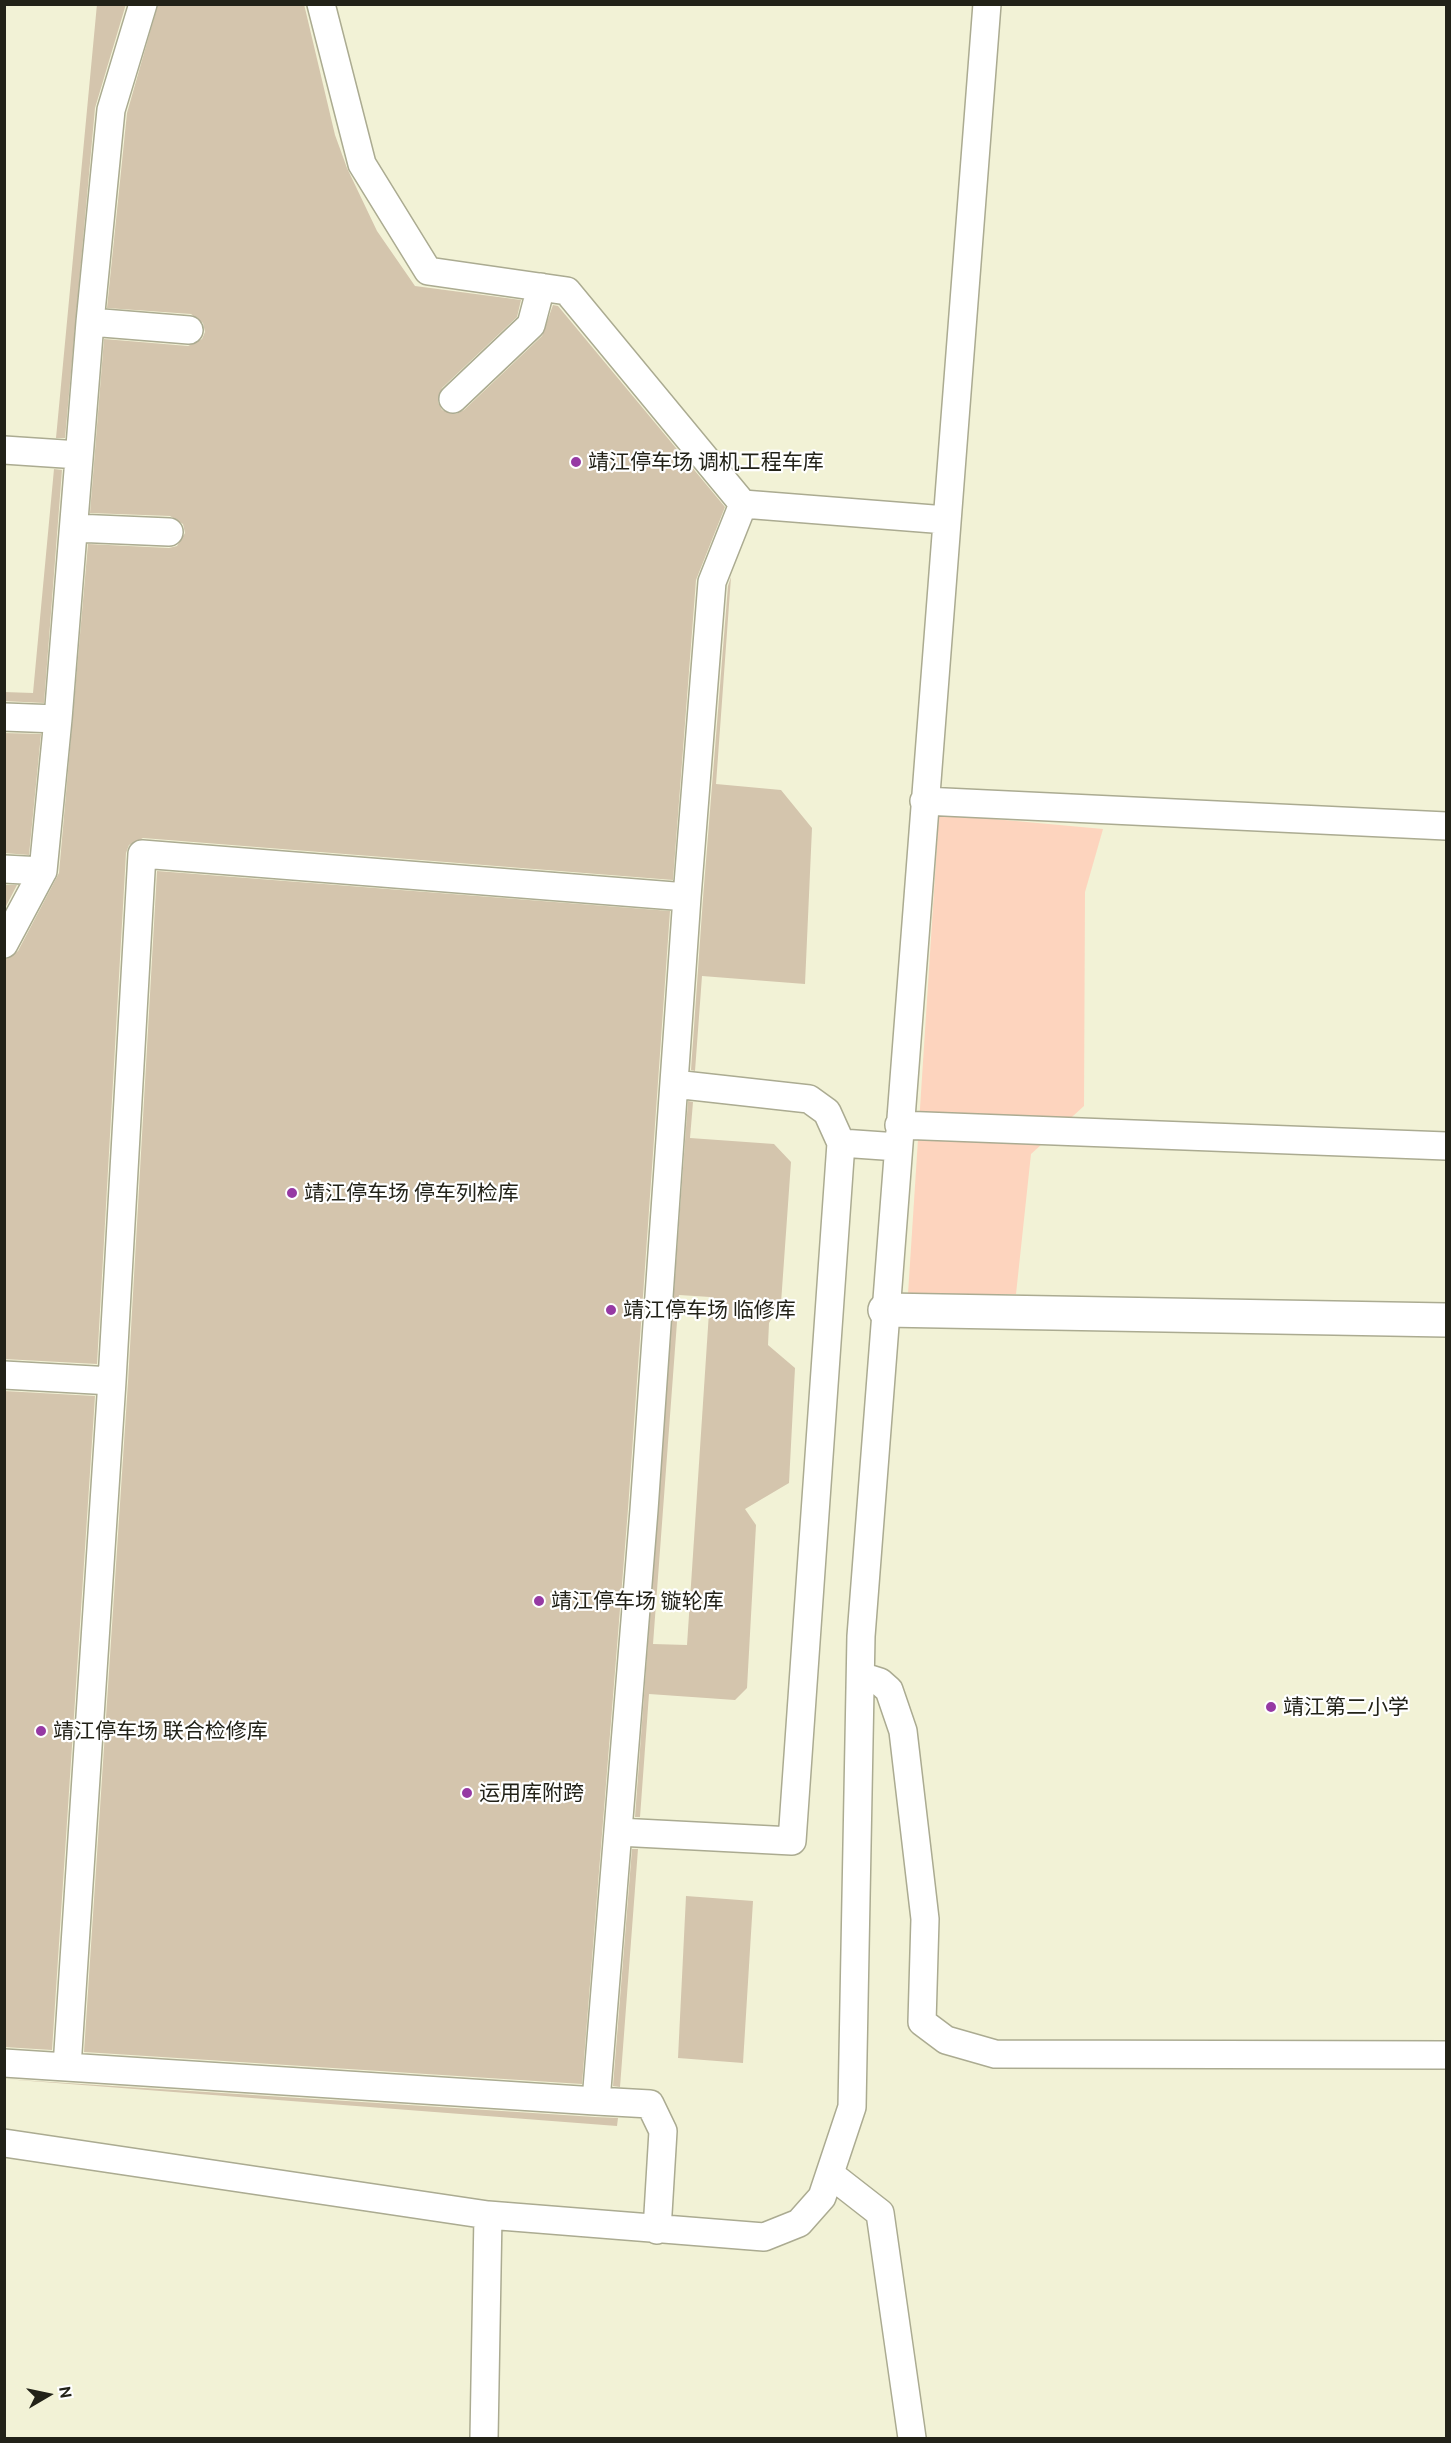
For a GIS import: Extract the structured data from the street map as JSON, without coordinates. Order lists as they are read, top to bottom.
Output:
{
  "places": [
    "靖江停车场 调机工程车库",
    "靖江停车场 停车列检库",
    "靖江停车场 临修库",
    "靖江停车场 镟轮库",
    "靖江第二小学",
    "靖江停车场 联合检修库",
    "运用库附跨"
  ],
  "north": "right"
}
